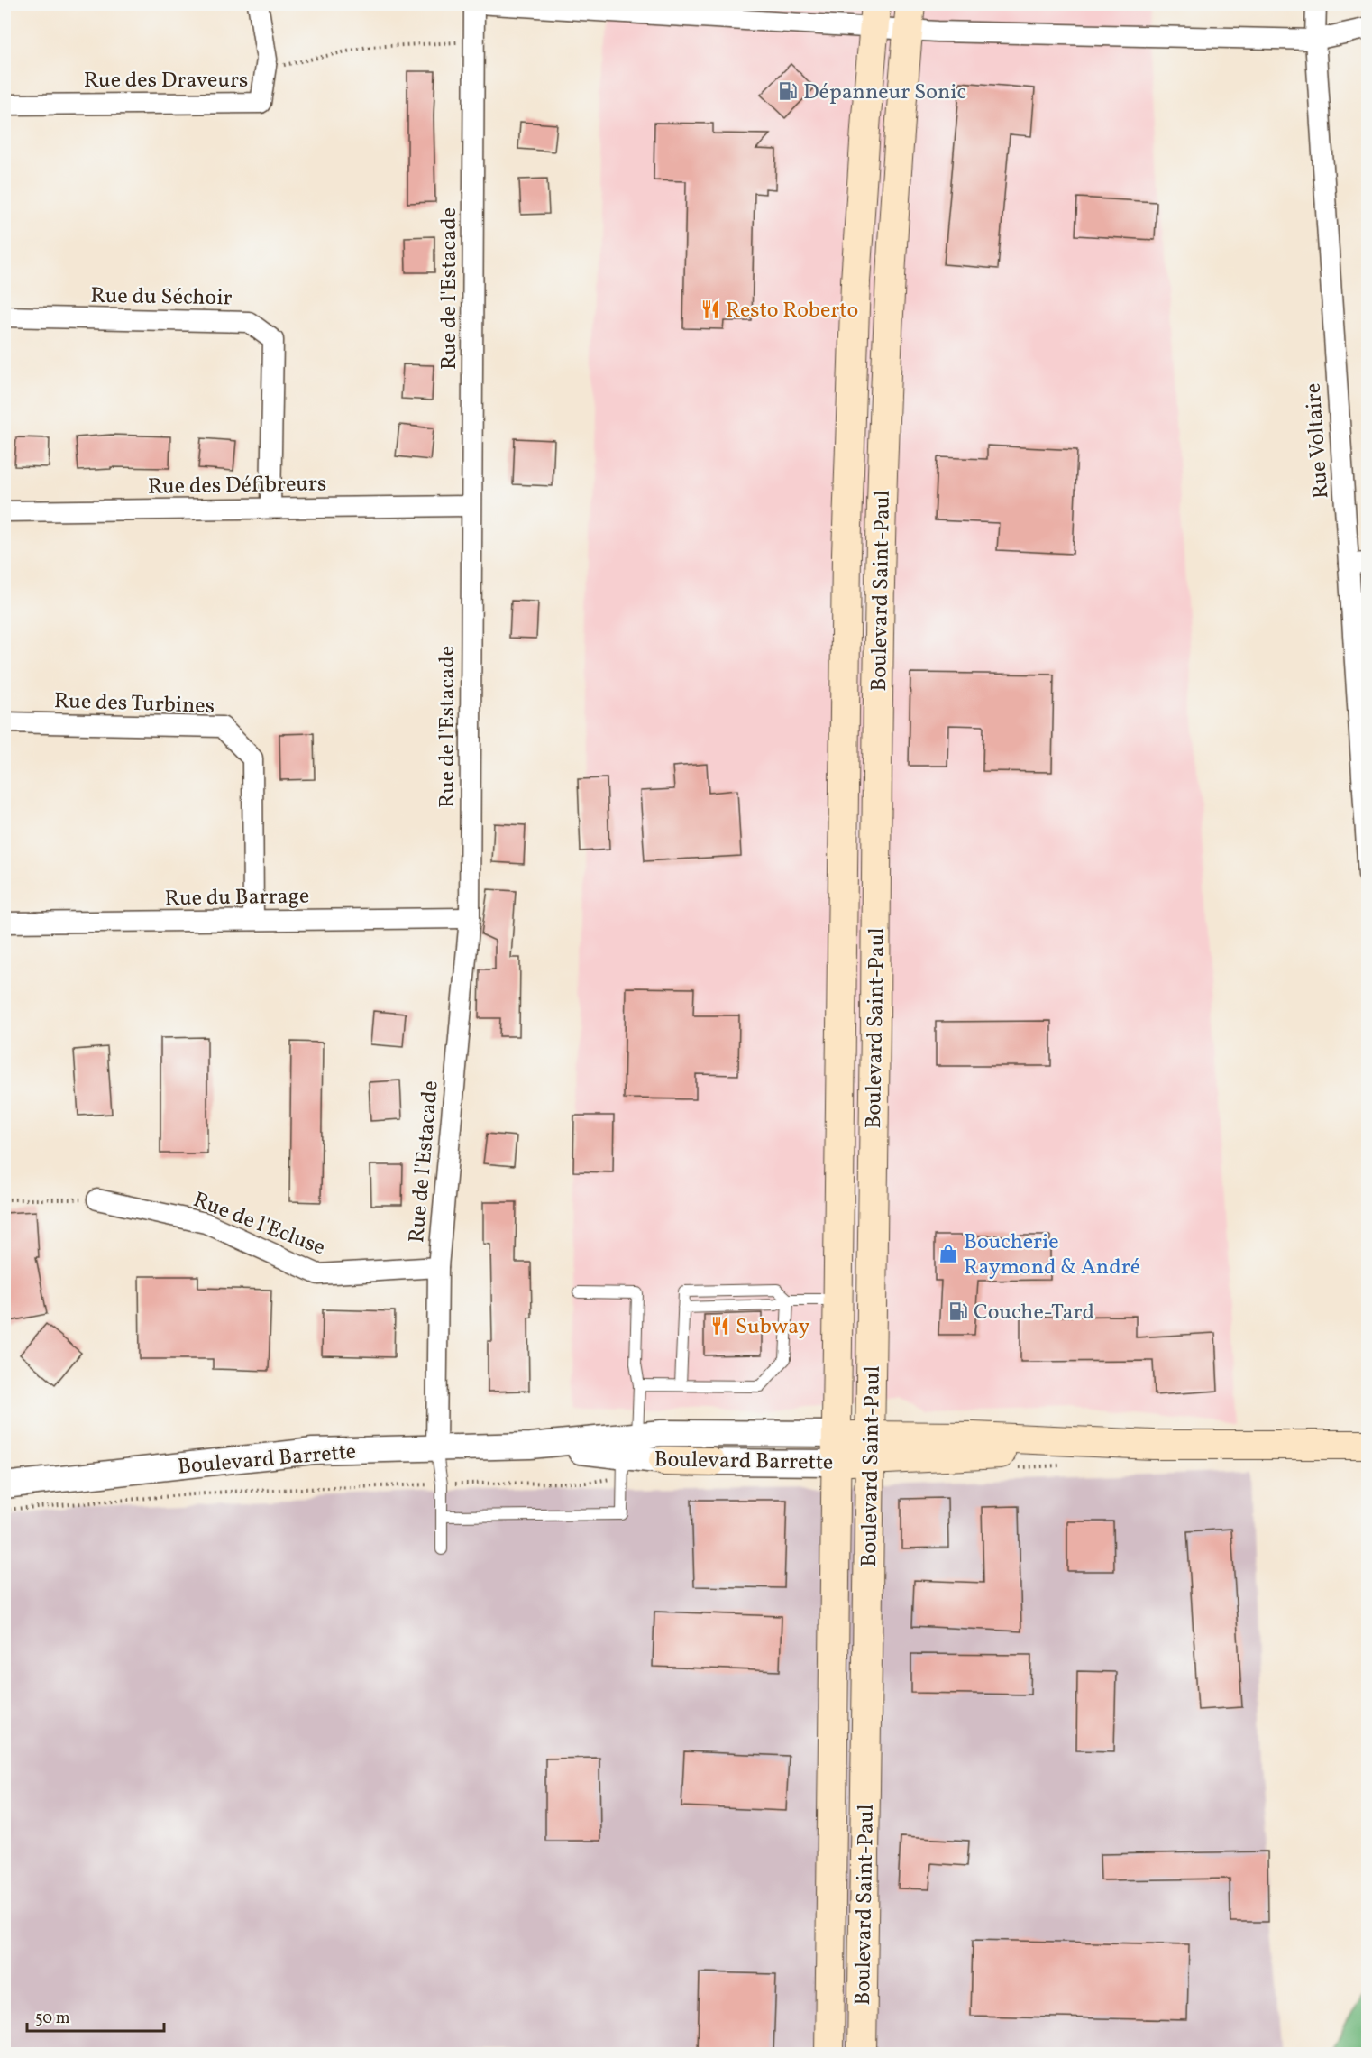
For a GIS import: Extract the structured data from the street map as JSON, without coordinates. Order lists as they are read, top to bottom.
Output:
{
  "streets": {
    "main road": ["Boulevard Saint-Paul", "Boulevard Barrette"],
    "street": [
      "Rue des Draveurs",
      "Rue de l'Estacade",
      "Rue du Séchoir",
      "Rue Voltaire",
      "Rue des Défibreurs",
      "Rue des Turbines",
      "Rue du Barrage",
      "Rue de l'Ecluse"
    ]
  },
  "crossings": [
    ["Rue de l'Estacade", "Rue des Défibreurs"],
    ["Rue de l'Estacade", "Rue du Barrage"],
    ["Rue de l'Estacade", "Rue de l'Ecluse"],
    ["Rue de l'Estacade", "Boulevard Barrette"],
    ["Rue du Séchoir", "Rue des Défibreurs"],
    ["Boulevard Saint-Paul", "Boulevard Barrette"],
    ["Rue des Turbines", "Rue du Barrage"]
  ],
  "places": {
    "fuel station": ["Dépanneur Sonic", "Couche-Tard"],
    "restaurant": ["Resto Roberto", "Subway"],
    "shop": ["Boucherie Raymond & André"]
  },
  "scale_bar": "50 m"
}
